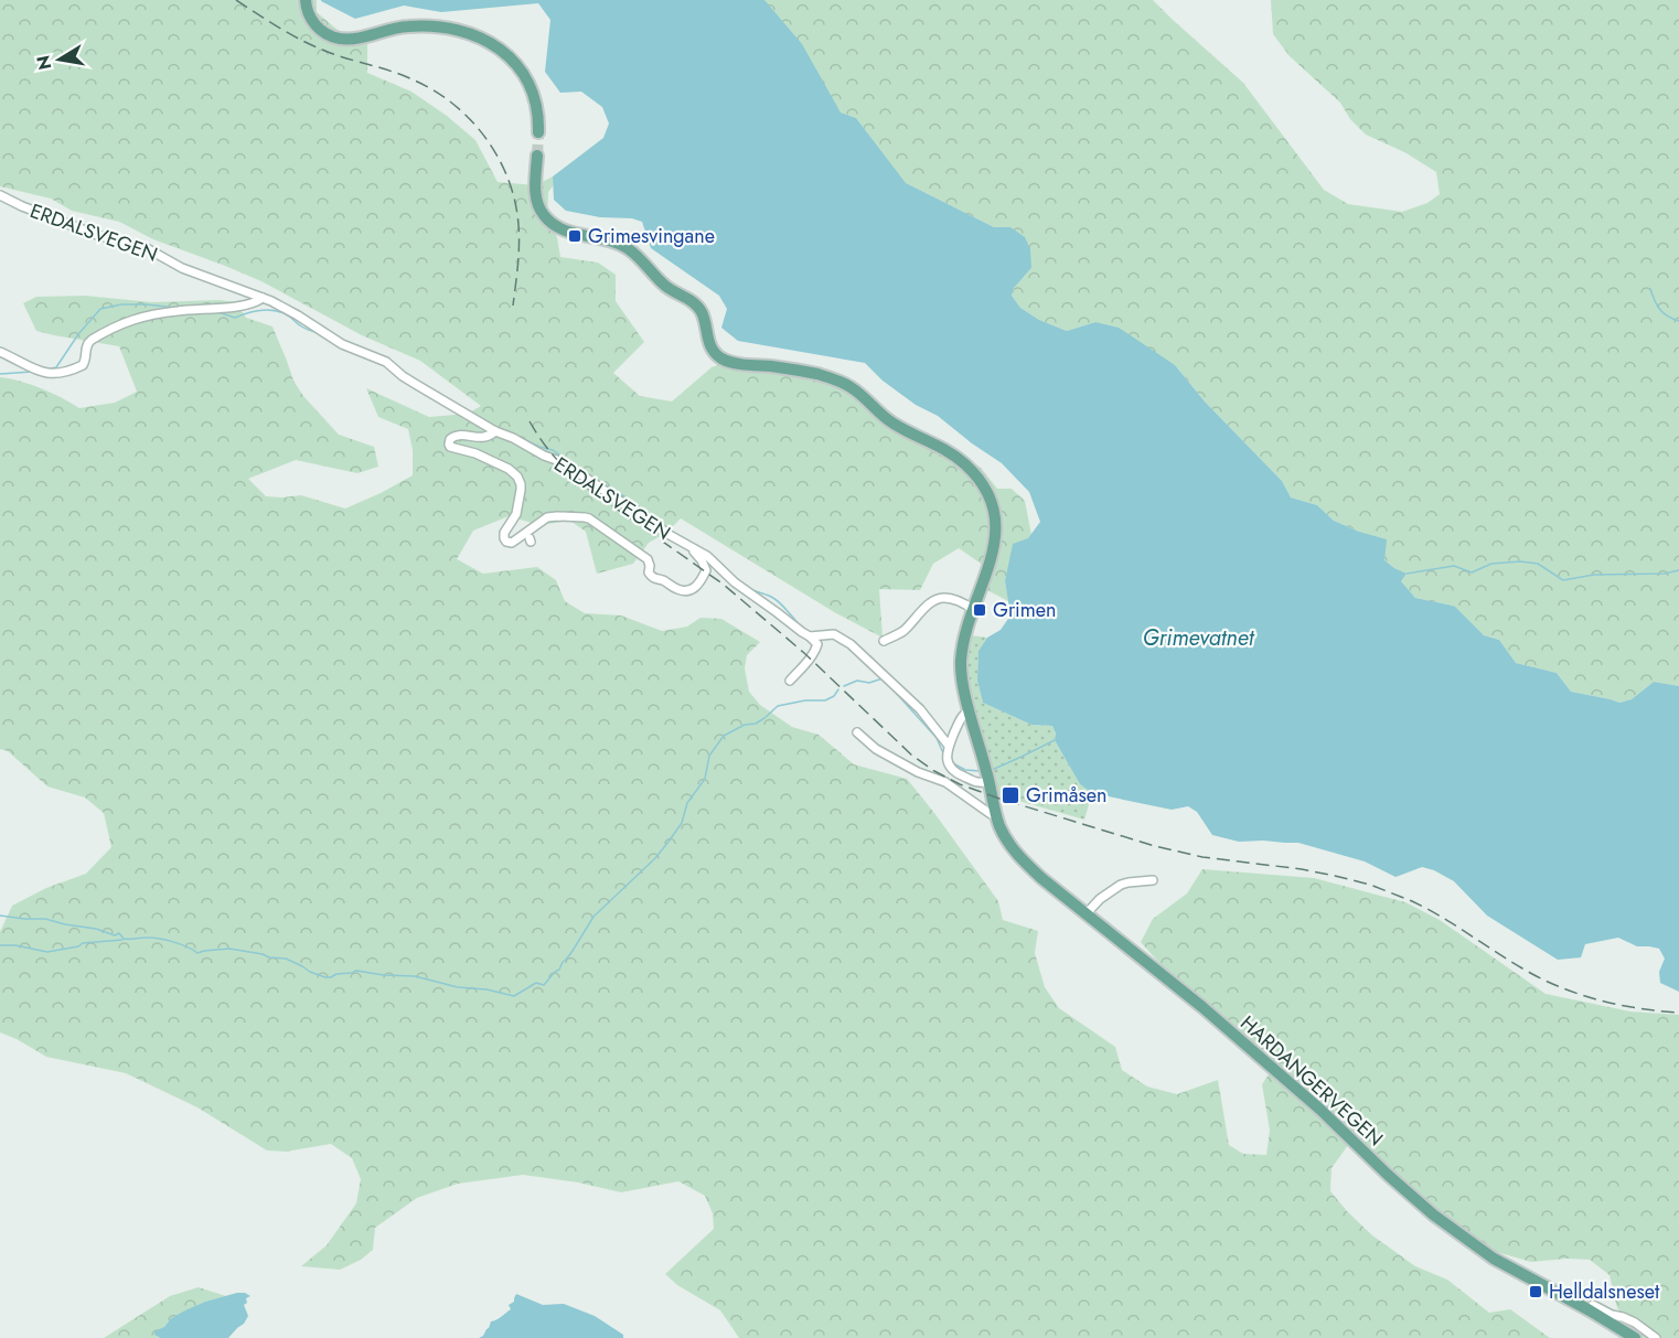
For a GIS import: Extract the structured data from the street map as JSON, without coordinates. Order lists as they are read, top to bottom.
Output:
{
  "streets": {
    "main road": ["HARDANGERVEGEN"],
    "street": ["ERDALSVEGEN"]
  },
  "water": ["Grimevatnet"],
  "places": {
    "transit": [
      "Grimesvingane",
      "Grimen",
      "Grimåsen",
      "Helldalsneset"
    ]
  },
  "north": "left"
}
